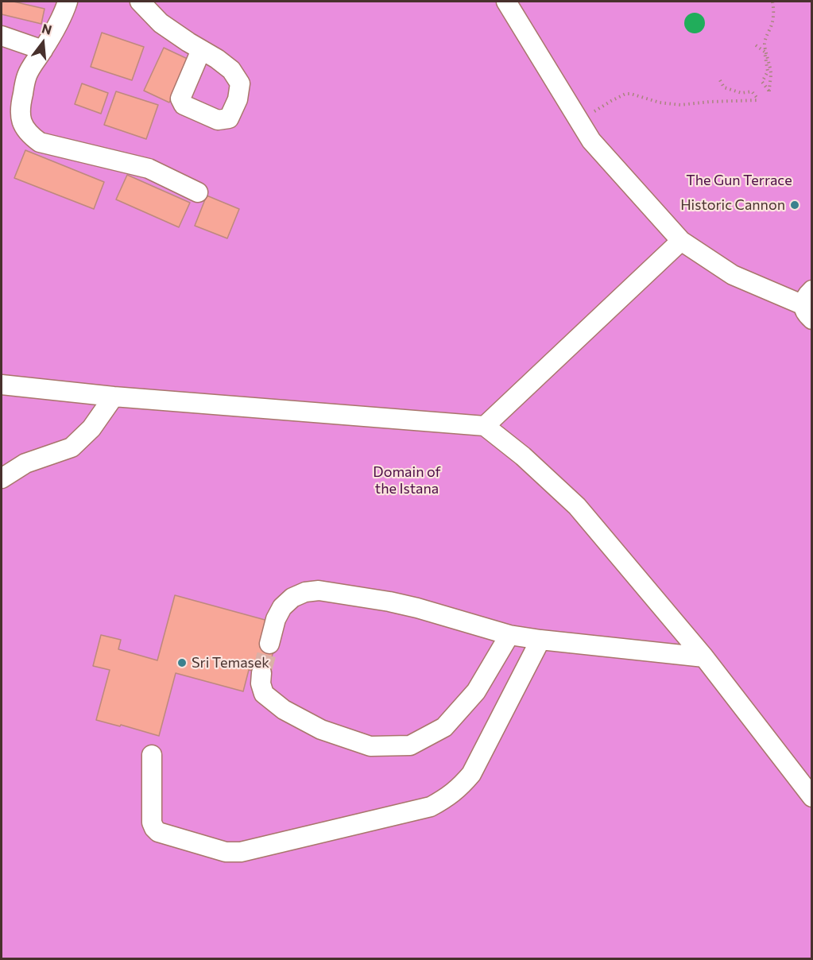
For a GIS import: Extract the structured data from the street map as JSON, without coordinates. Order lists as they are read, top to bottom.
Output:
{
  "parks": ["The Gun Terrace", "Domain of the Istana"],
  "places": ["Historic Cannon", "Sri Temasek"],
  "north": "top"
}
